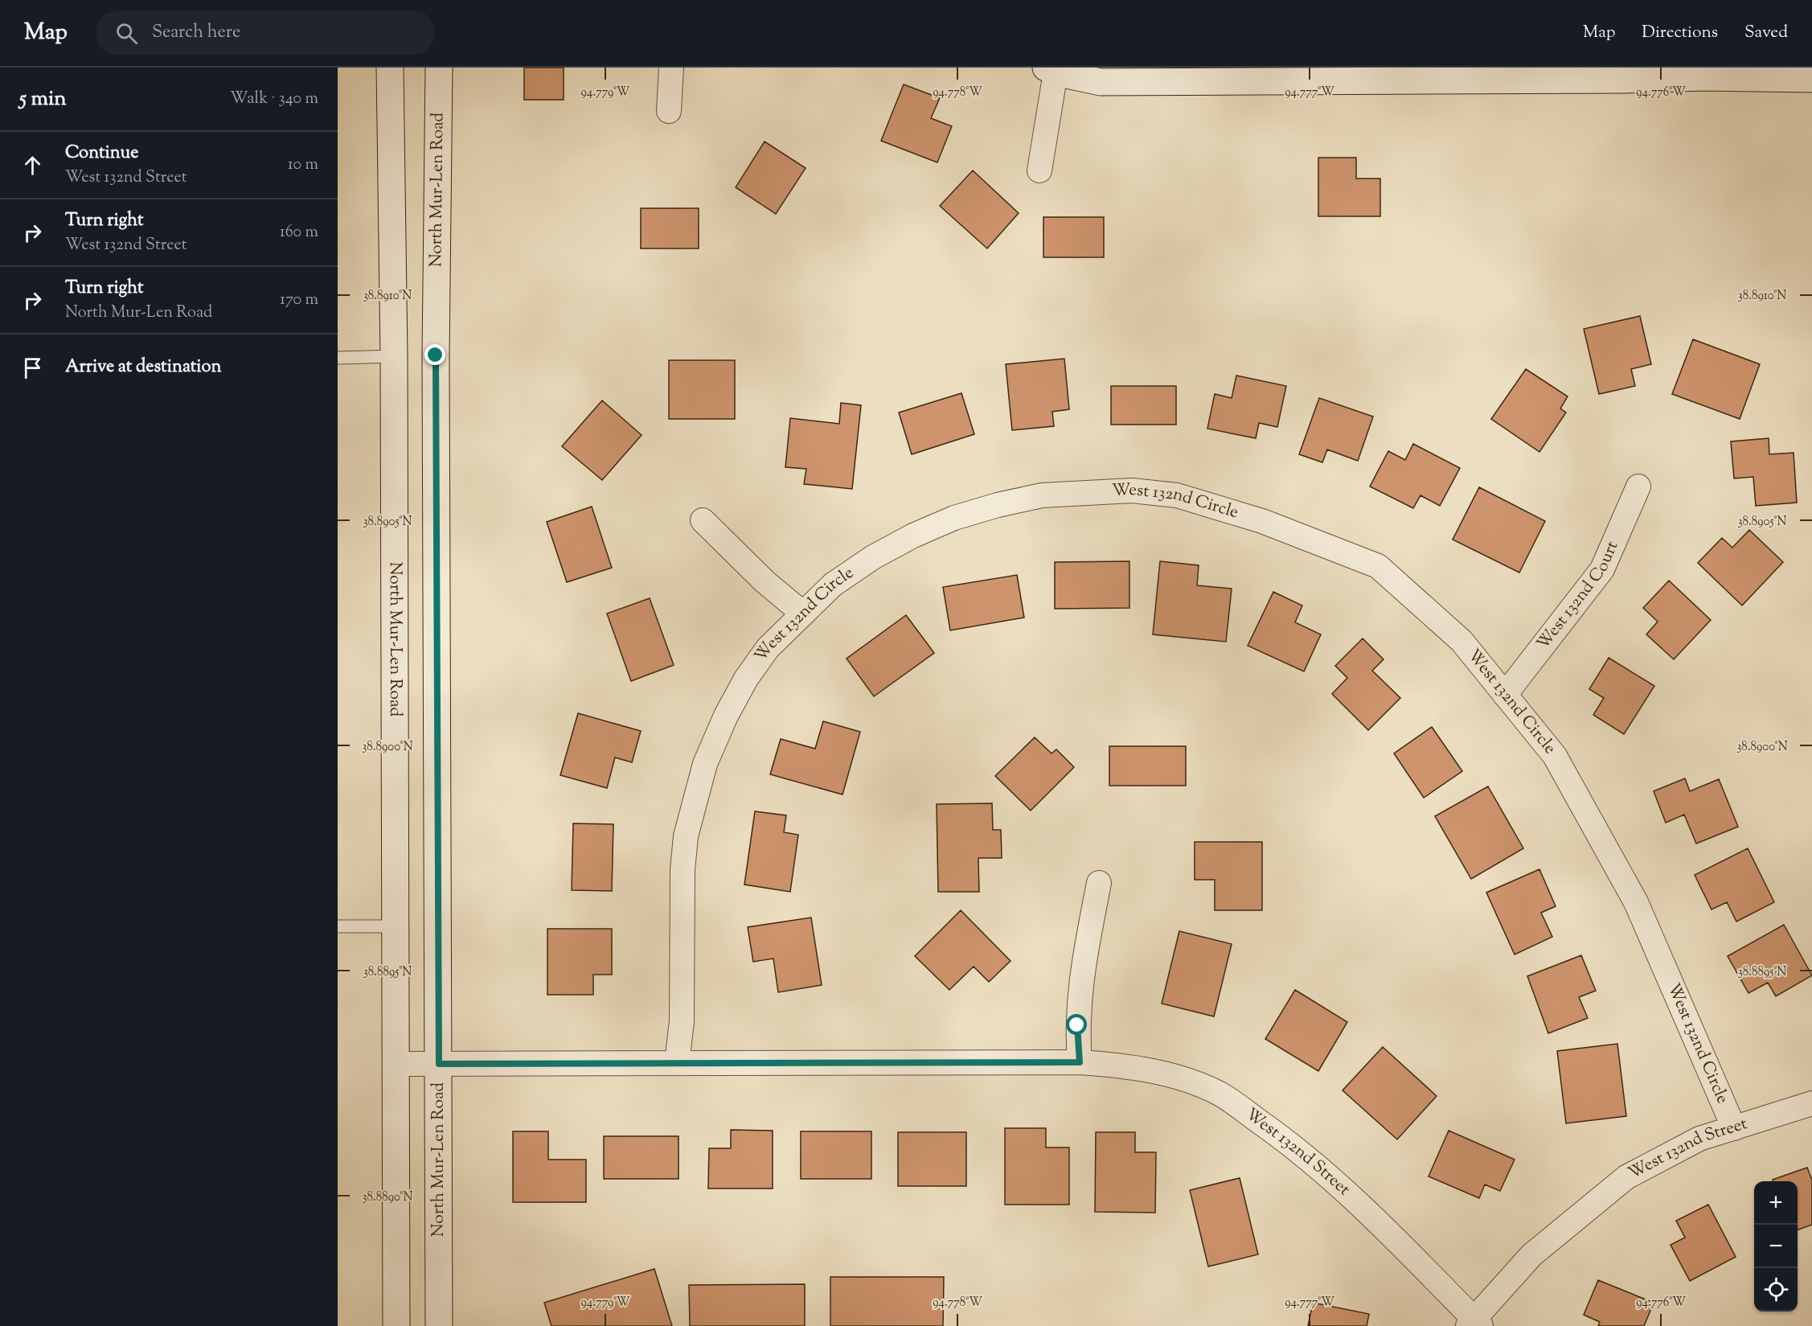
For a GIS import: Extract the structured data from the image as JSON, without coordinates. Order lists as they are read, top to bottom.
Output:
{
  "streets": {
    "main road": ["North Mur-Len Road"],
    "street": ["West 132nd Circle", "West 132nd Court", "West 132nd Street"]
  },
  "crossings": [
    ["North Mur-Len Road", "West 132nd Street"],
    ["West 132nd Circle", "West 132nd Court"],
    ["West 132nd Circle", "West 132nd Street"]
  ],
  "page": {
    "header": "Map",
    "search": "Search here",
    "nav": ["Map", "Directions", "Saved"],
    "heading": ["5 min", "Walk · 340 m"],
    "list": [
      ["Continue", "West 132nd Street", "10 m"],
      ["Turn right", "West 132nd Street", "160 m"],
      ["Turn right", "North Mur-Len Road", "170 m"],
      "Arrive at destination"
    ],
    "map_buttons": ["+", "−"]
  },
  "coordinates": [
    "94.779°W",
    "94.778°W",
    "94.777°W",
    "94.776°W",
    "38.8910°N",
    "38.8905°N",
    "38.8900°N",
    "38.8895°N",
    "38.8890°N"
  ]
}
